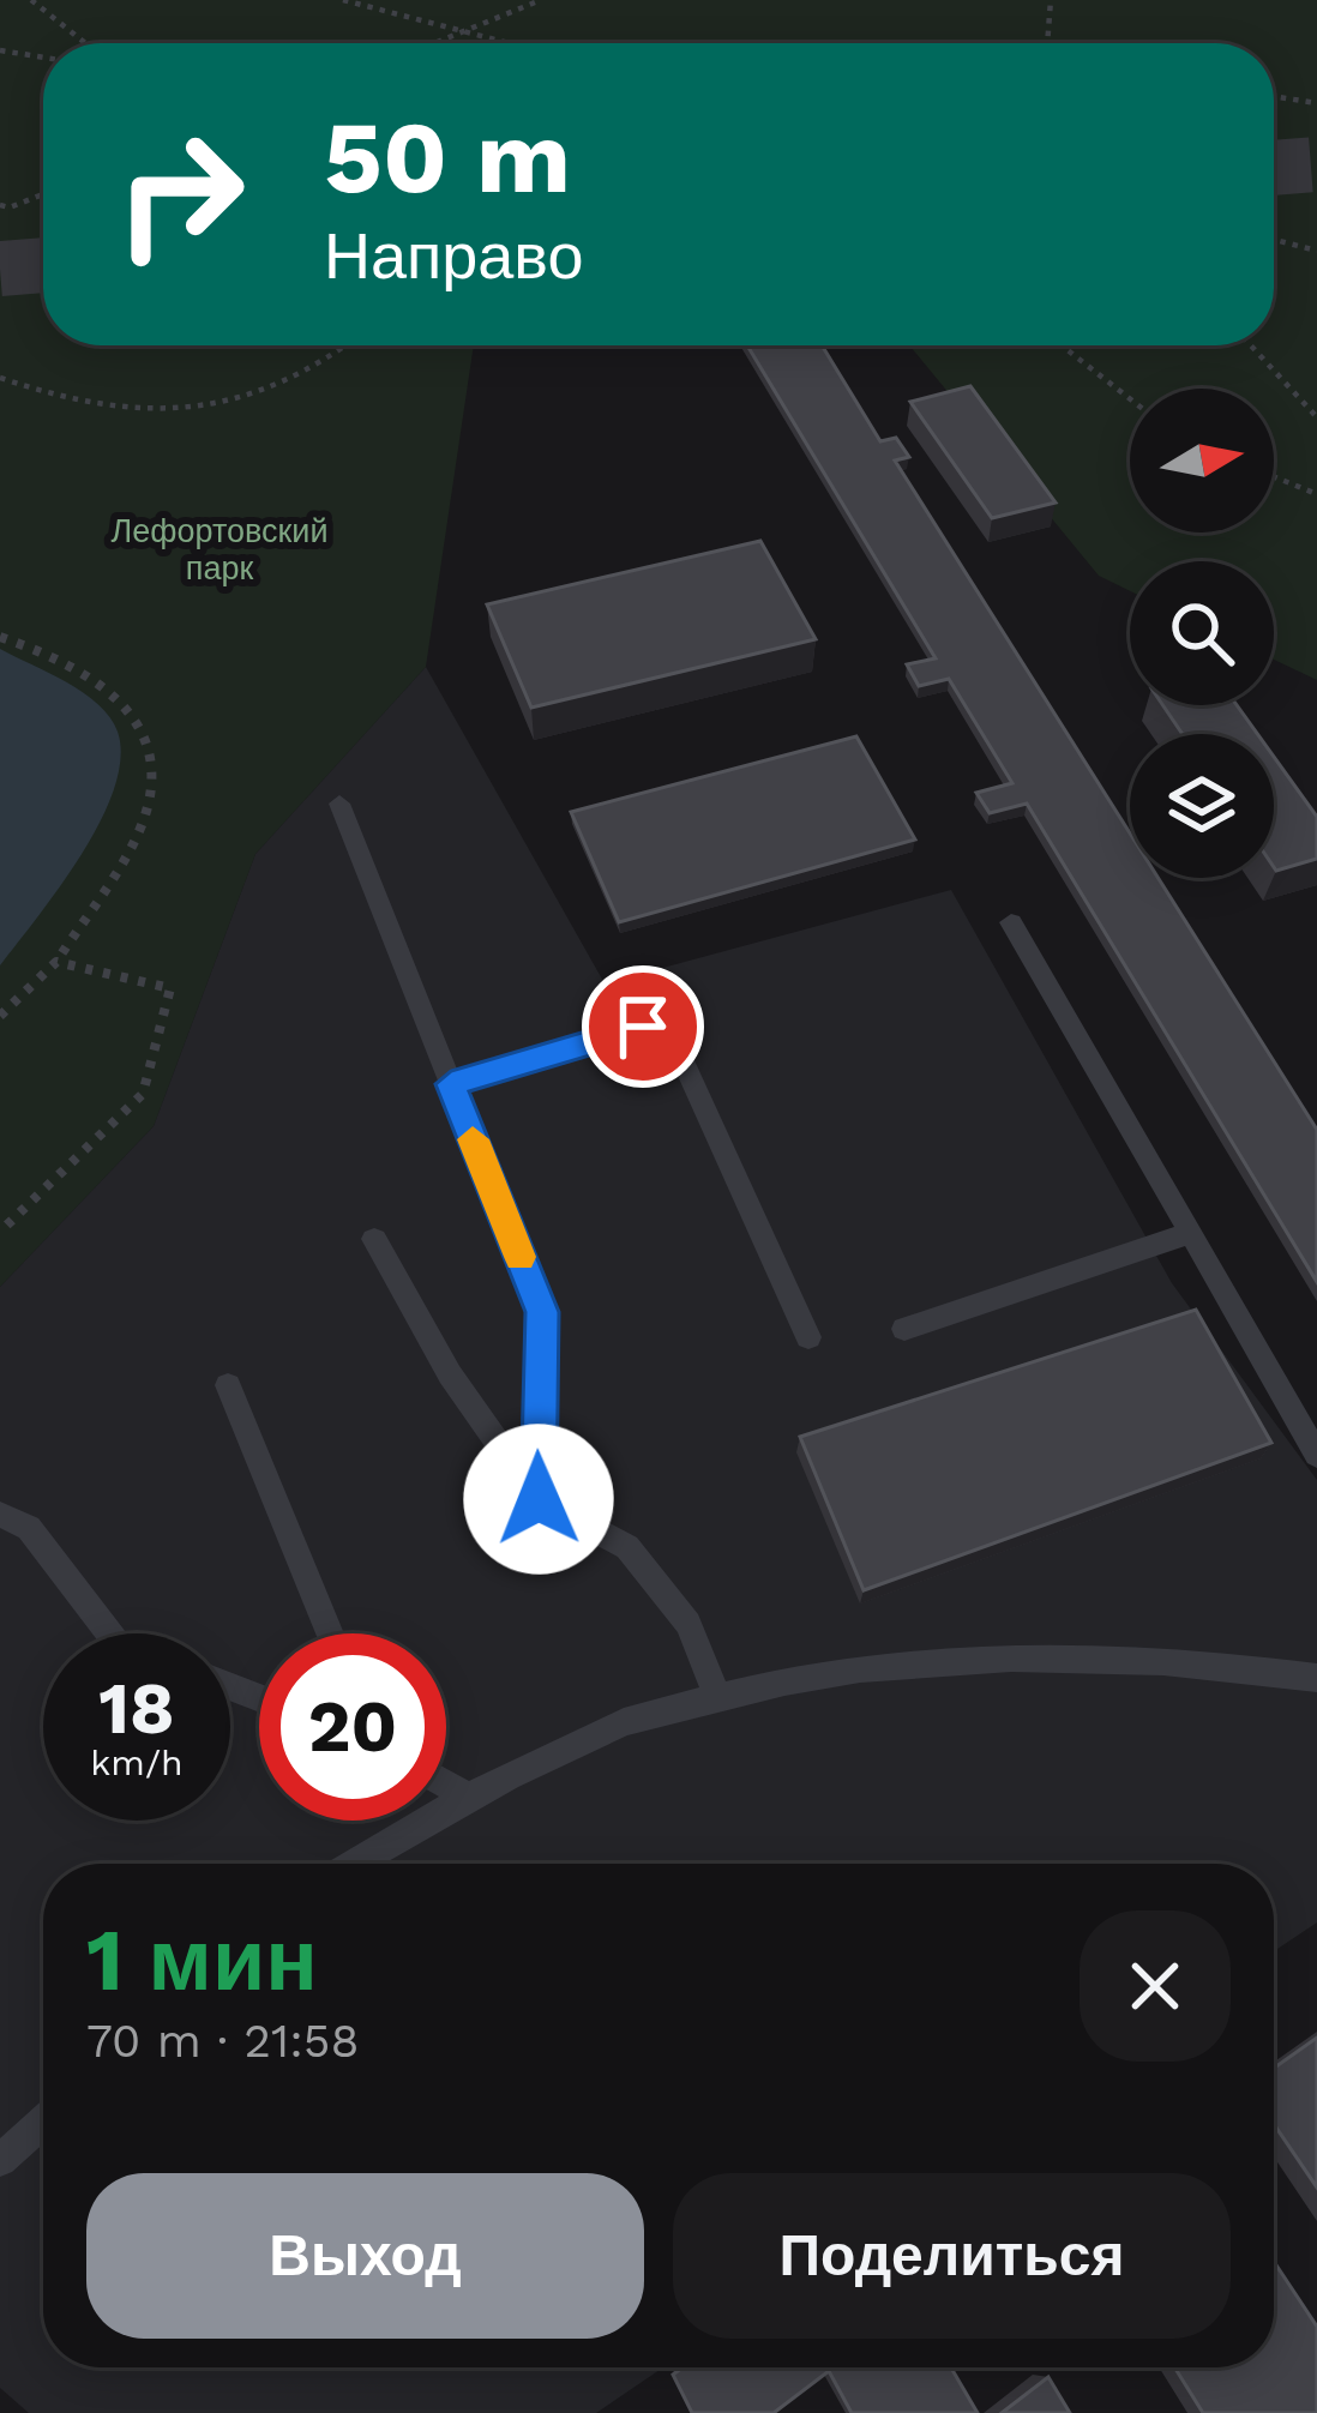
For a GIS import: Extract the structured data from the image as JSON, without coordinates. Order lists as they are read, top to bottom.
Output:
{
  "parks": ["Лефортовский парк"],
  "north": "right",
  "page": {
    "turn": ["50 m", "Направо"],
    "speed": "18 km/h",
    "limit": "20",
    "heading": ["1 мин", "70 m · 21:58"],
    "buttons": ["Выход", "Поделиться"]
  }
}
